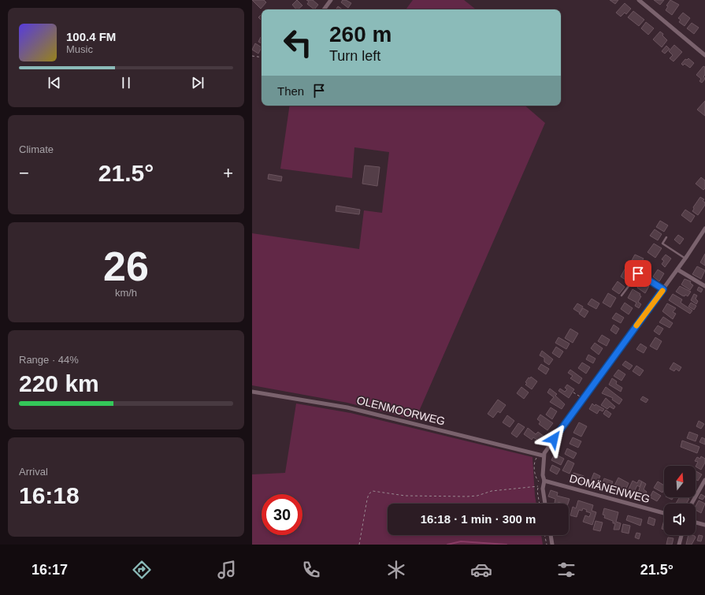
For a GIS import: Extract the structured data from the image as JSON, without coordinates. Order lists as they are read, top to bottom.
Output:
{
  "streets": {
    "street": ["OLENMOORWEG", "DOMÄNENWEG"]
  },
  "north": "top",
  "page": {
    "turn": ["260 m", "Turn left"],
    "song": ["100.4 FM", "Music"],
    "then": "Then",
    "tile": [
      "Climate",
      ["26", "km/h"],
      ["Range · 44%", "220 km"],
      ["Arrival", "16:18"]
    ],
    "heat": ["−", "21.5°", "+"],
    "limit": "30",
    "trip": "16:18 · 1 min · 300 m",
    "tabs": ["16:17", "21.5°"]
  }
}
